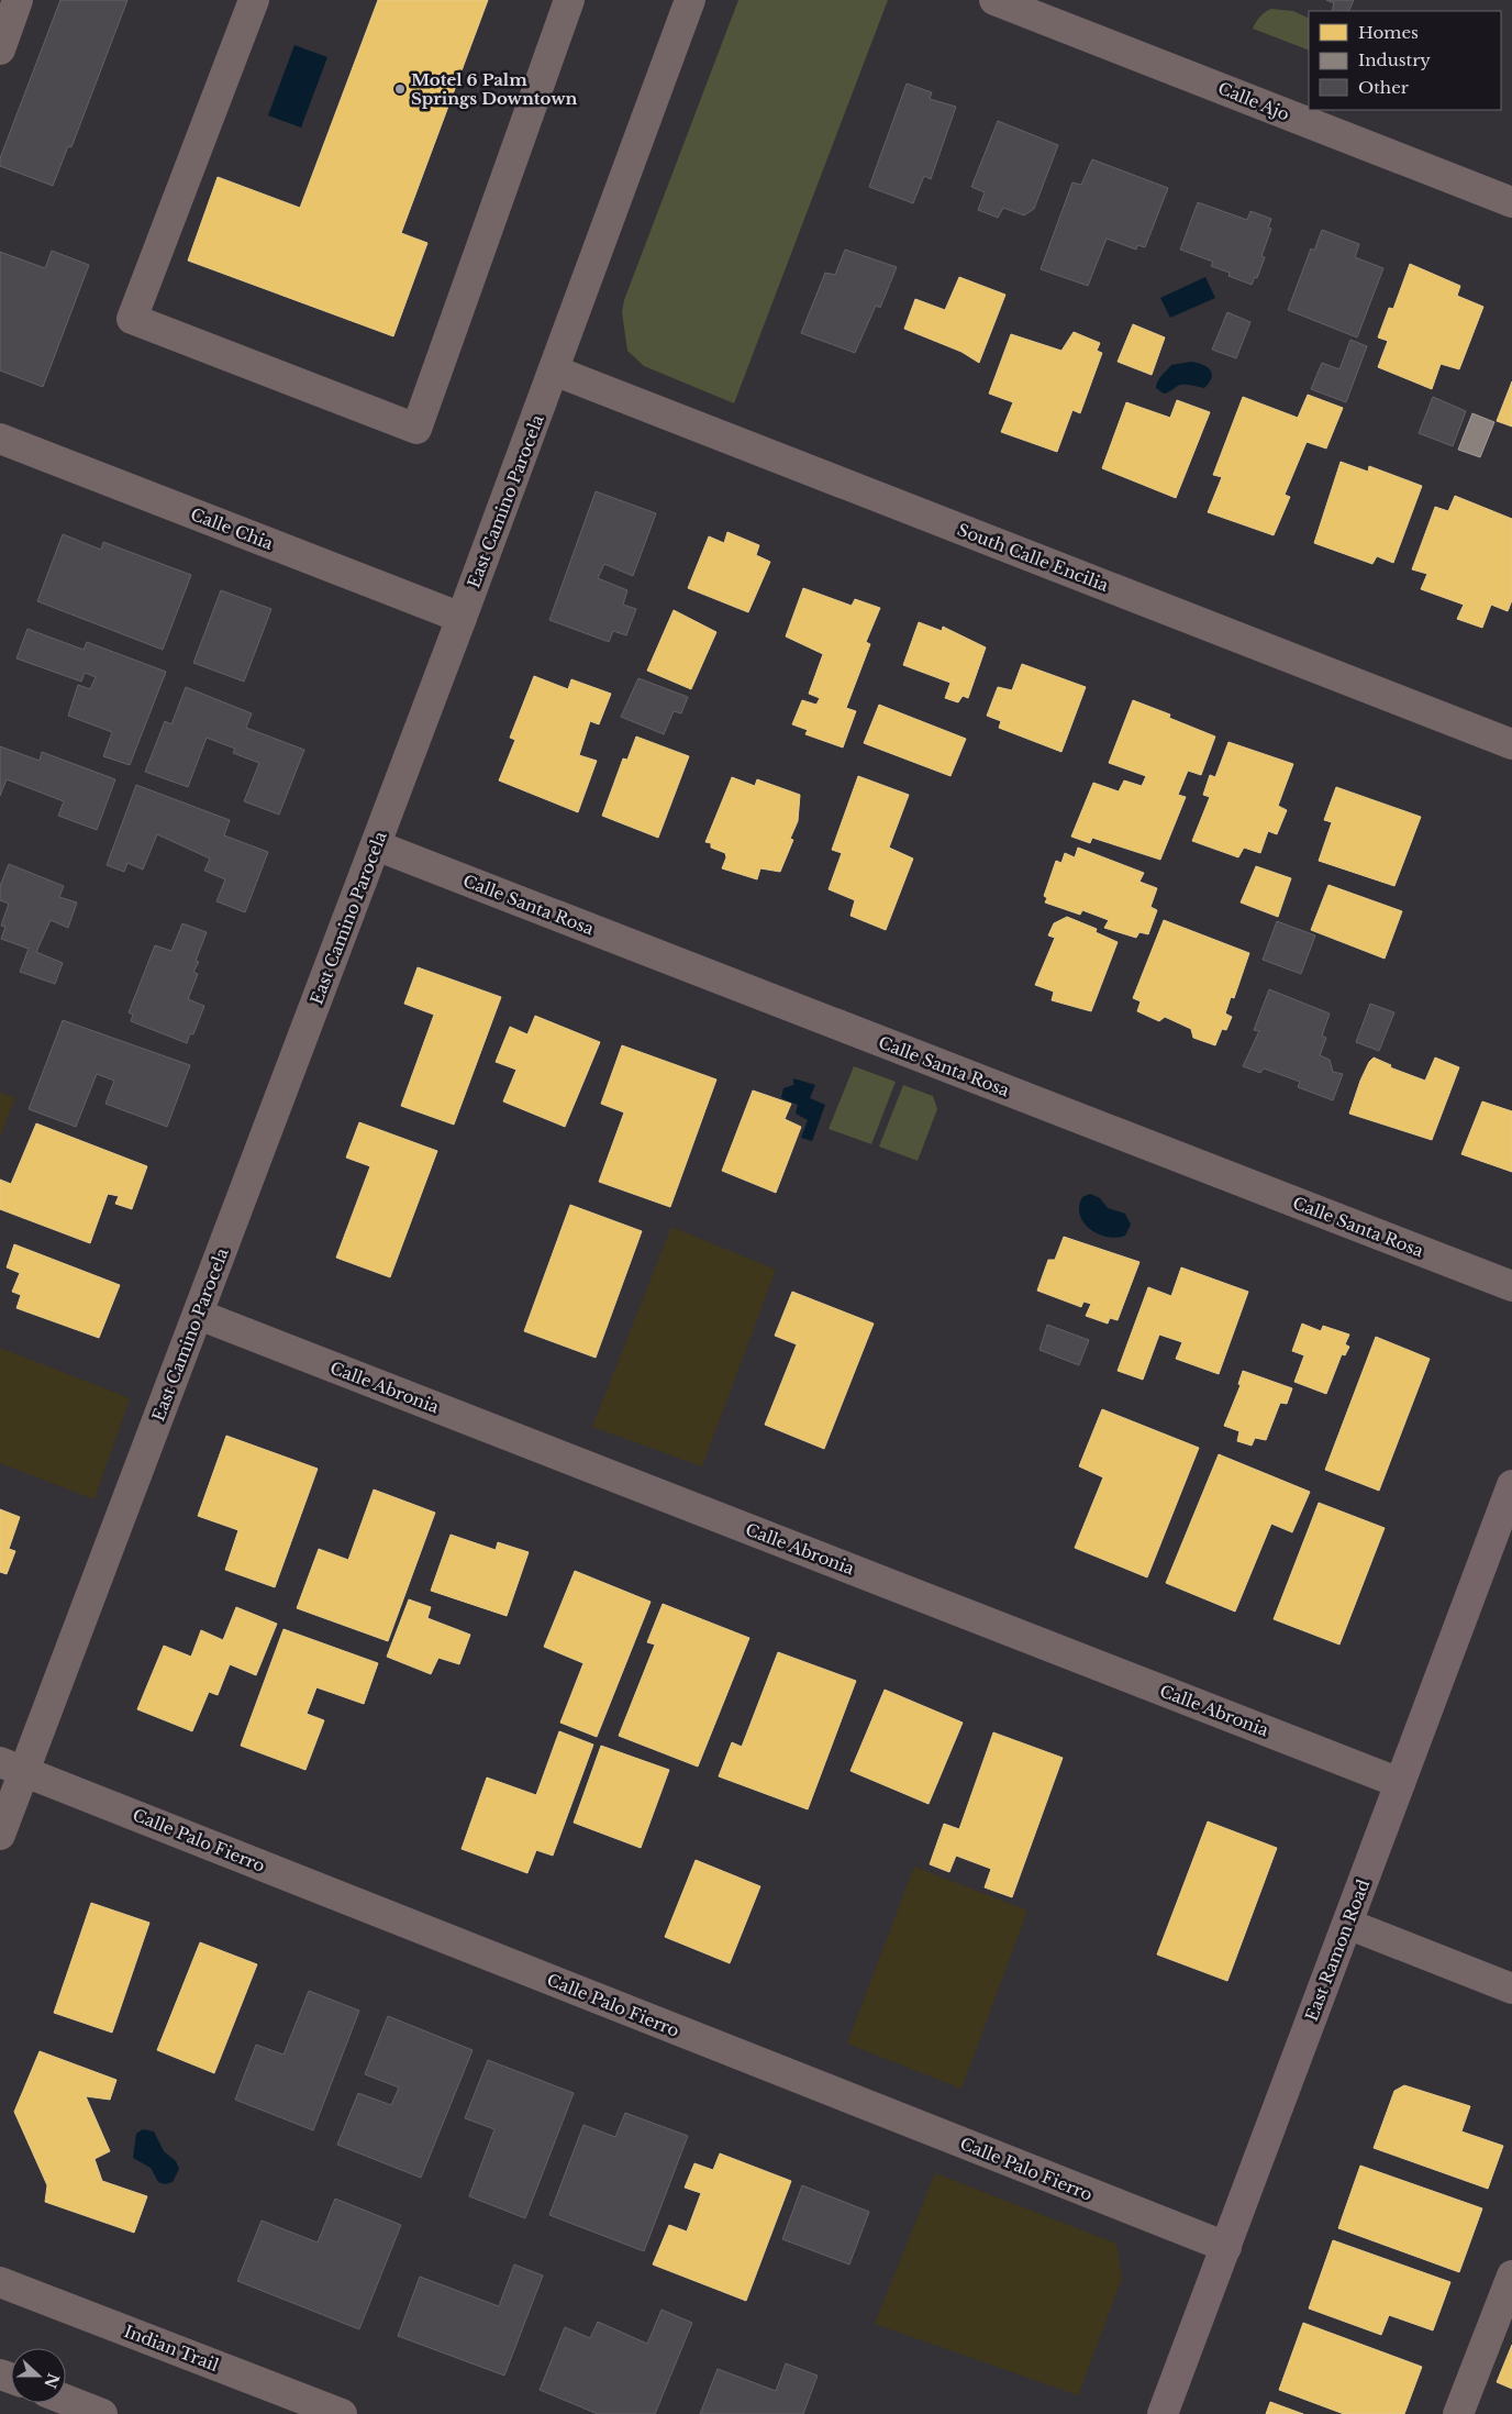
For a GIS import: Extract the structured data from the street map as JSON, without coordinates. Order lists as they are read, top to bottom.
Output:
{
  "streets": {
    "main road": ["East Ramon Road"],
    "street": [
      "Calle Ajo",
      "East Camino Parocela",
      "Calle Chia",
      "South Calle Encilia",
      "Calle Santa Rosa",
      "Calle Abronia",
      "Calle Palo Fierro",
      "Indian Trail"
    ]
  },
  "crossings": [
    ["East Camino Parocela", "Calle Chia"],
    ["East Camino Parocela", "South Calle Encilia"],
    ["East Camino Parocela", "Calle Santa Rosa"],
    ["East Camino Parocela", "Calle Abronia"],
    ["East Camino Parocela", "Calle Palo Fierro"],
    ["Calle Abronia", "East Ramon Road"],
    ["Calle Palo Fierro", "East Ramon Road"]
  ],
  "places": ["Motel 6 Palm Springs Downtown"],
  "legend": ["Homes", "Industry", "Other"],
  "north": "right"
}
